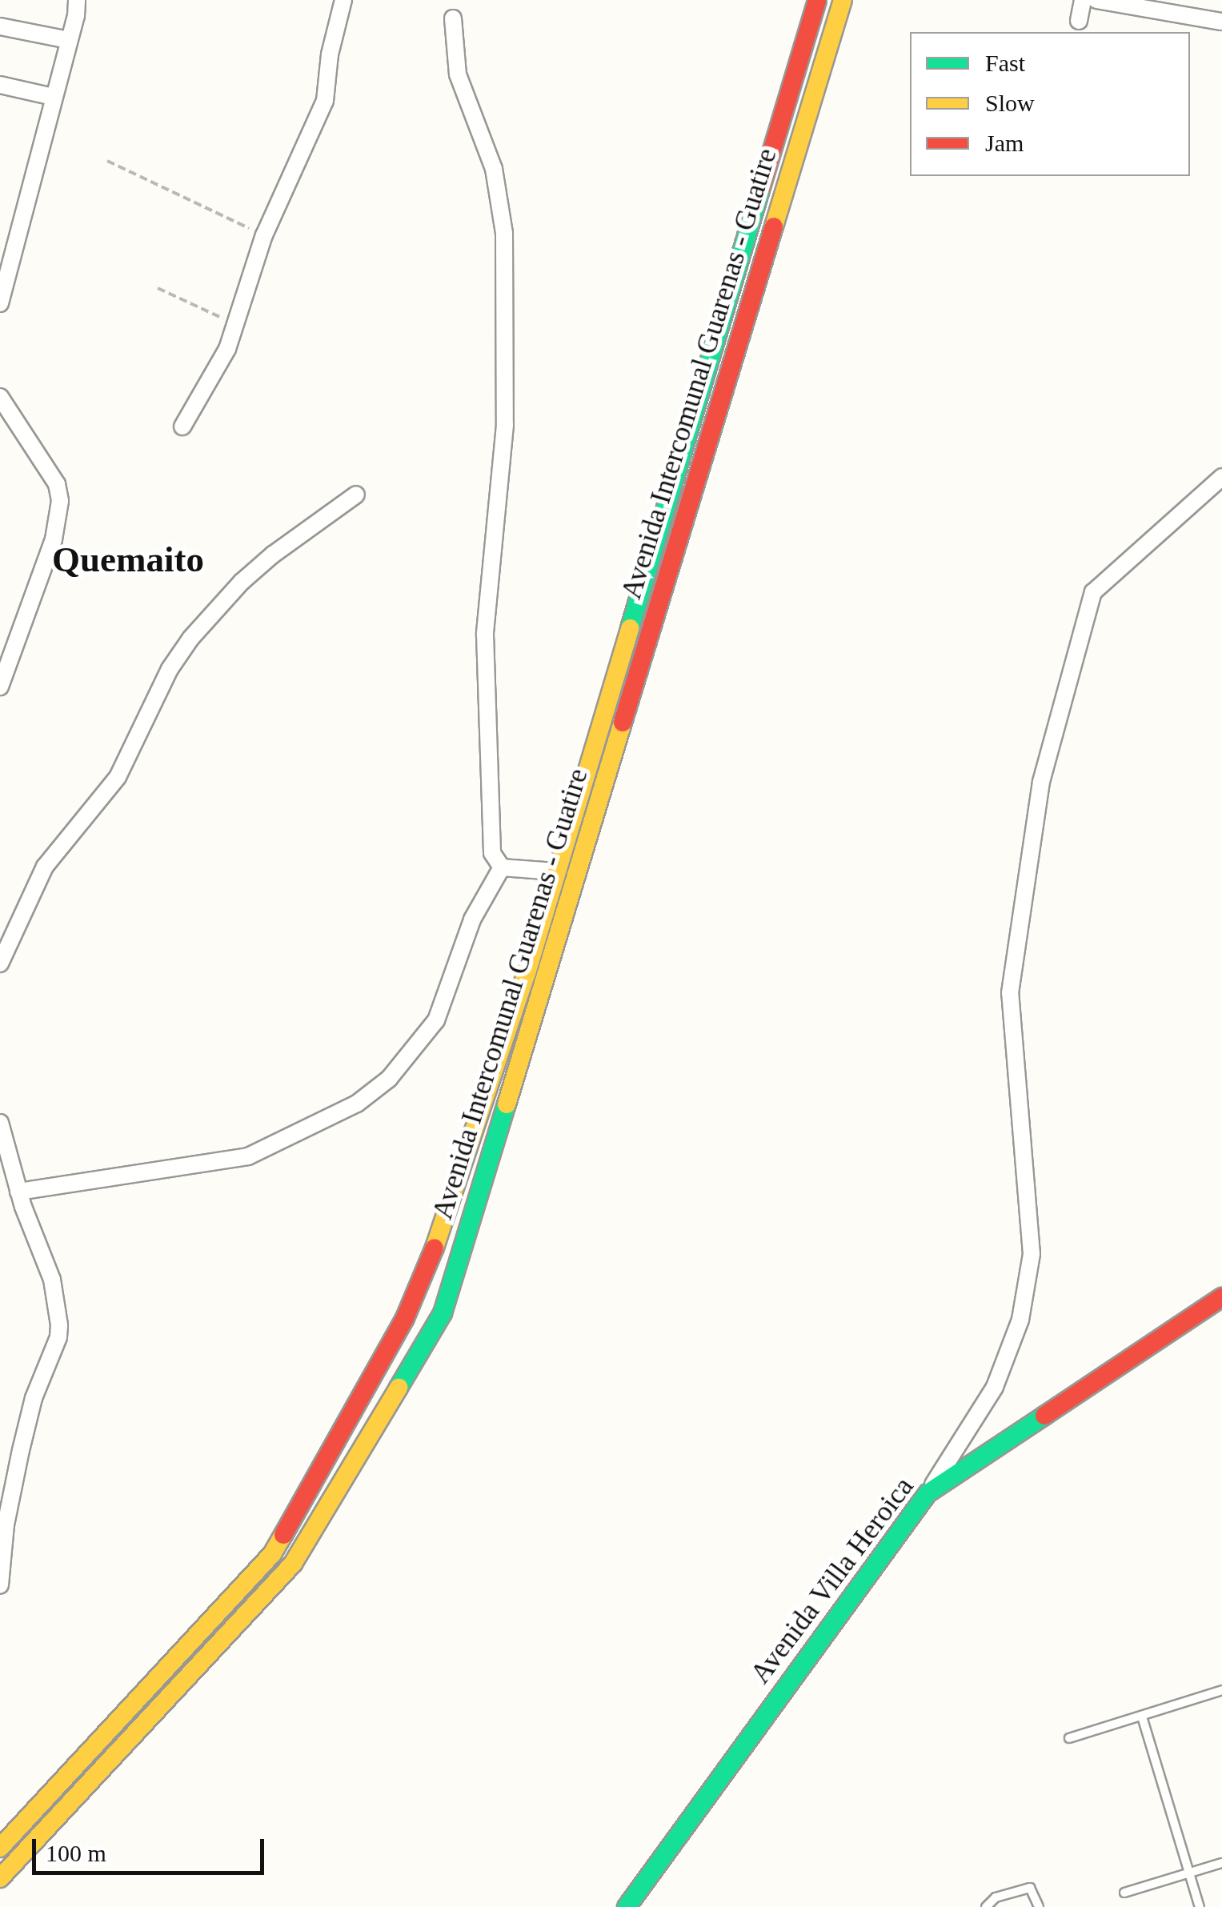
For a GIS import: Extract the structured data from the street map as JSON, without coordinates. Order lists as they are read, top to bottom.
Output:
{
  "streets": {
    "main road": ["Avenida Intercomunal Guarenas - Guatire", "Avenida Villa Heroica"]
  },
  "districts": ["Quemaito"],
  "legend": ["Fast", "Slow", "Jam"],
  "scale_bar": "100 m"
}
